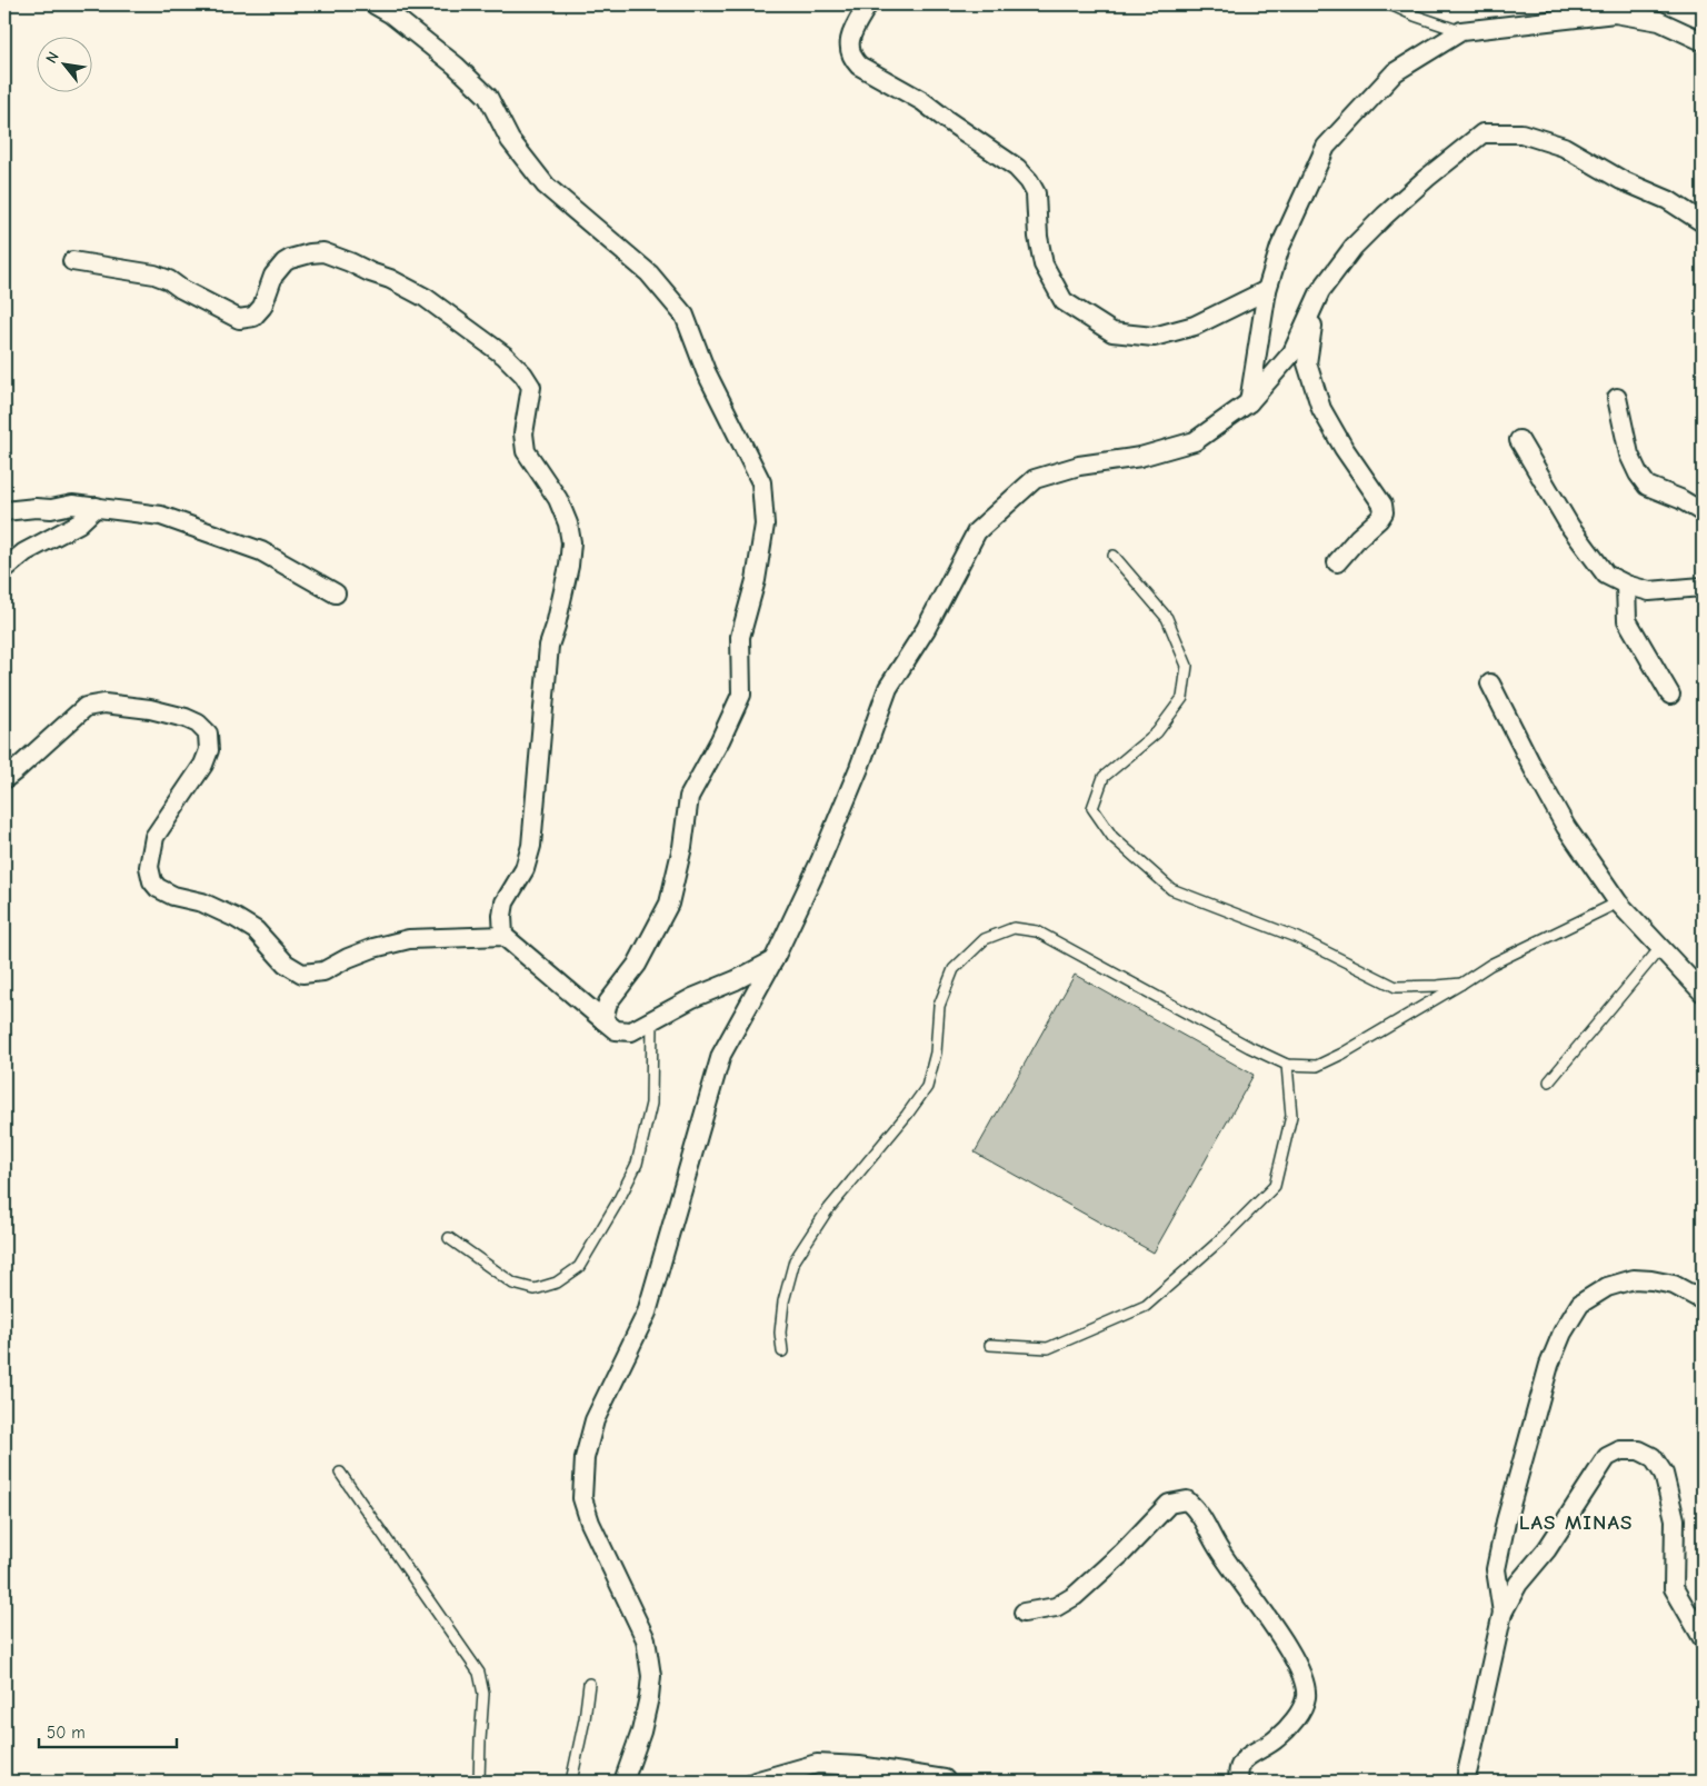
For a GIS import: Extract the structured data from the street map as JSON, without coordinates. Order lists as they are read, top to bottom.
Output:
{
  "districts": ["LAS MINAS"],
  "scale_bar": "50 m",
  "north": "top left"
}
